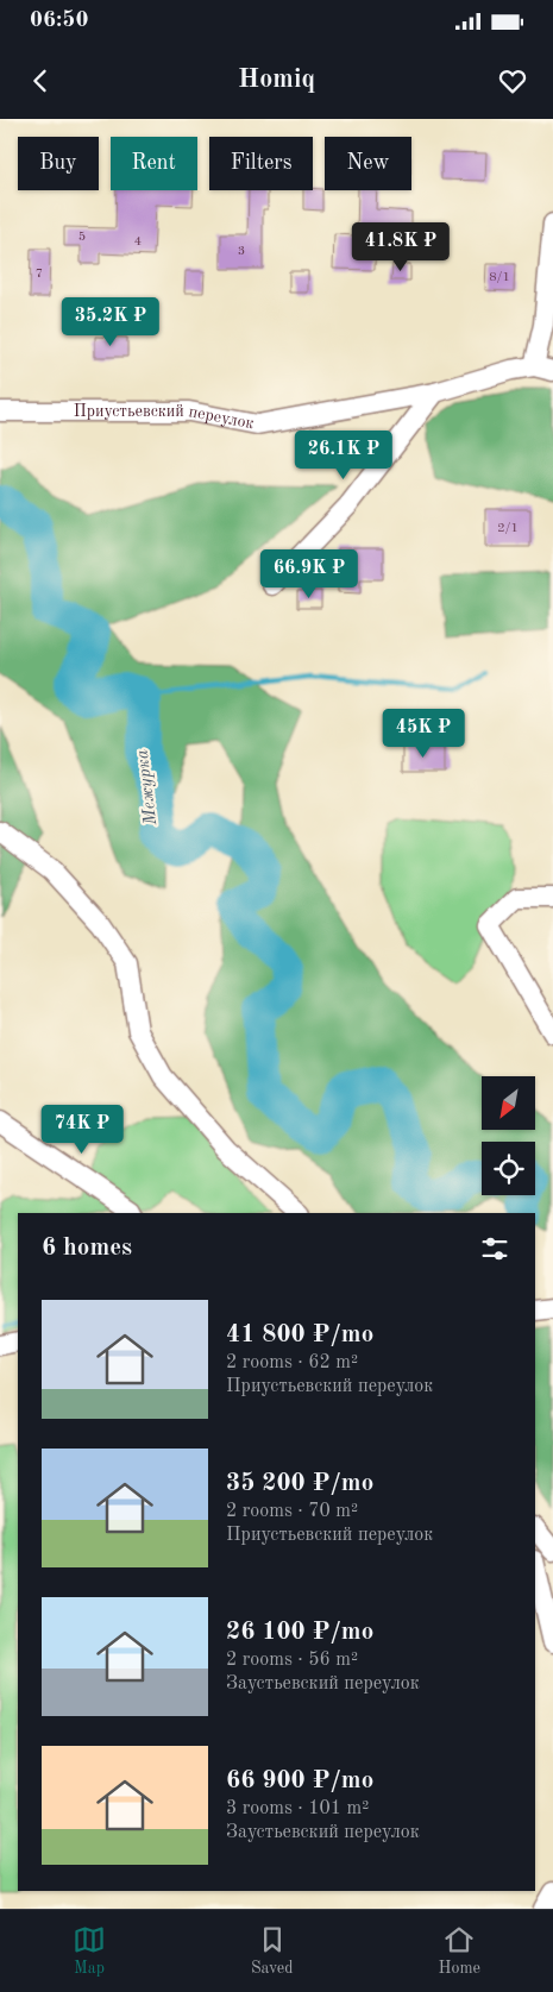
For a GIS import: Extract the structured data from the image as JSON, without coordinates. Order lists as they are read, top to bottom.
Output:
{
  "streets": {
    "street": ["Приустьевский переулок"]
  },
  "water": ["Межурка"],
  "house_numbers": [
    "5",
    "4",
    "3",
    "7",
    "8/1",
    "2/1"
  ],
  "north": "bottom left",
  "page": {
    "status": "06:50",
    "header": "Homiq",
    "chip": [
      "Buy",
      "Rent",
      "Filters",
      "New"
    ],
    "price": [
      "41.8K ₽",
      "35.2K ₽",
      "26.1K ₽",
      "66.9K ₽",
      "45K ₽",
      "74K ₽"
    ],
    "heading": "6 homes",
    "list": [
      {
        "name": "41 800 ₽/mo",
        "note": "2 rooms · 62 m² · Приустьевский переулок"
      },
      {
        "name": "35 200 ₽/mo",
        "note": "2 rooms · 70 m² · Приустьевский переулок"
      },
      {
        "name": "26 100 ₽/mo",
        "note": "2 rooms · 56 m² · Заустьевский переулок"
      },
      {
        "name": "66 900 ₽/mo",
        "note": "3 rooms · 101 m² · Заустьевский переулок"
      }
    ],
    "tabs": ["Map", "Saved", "Home"]
  }
}
